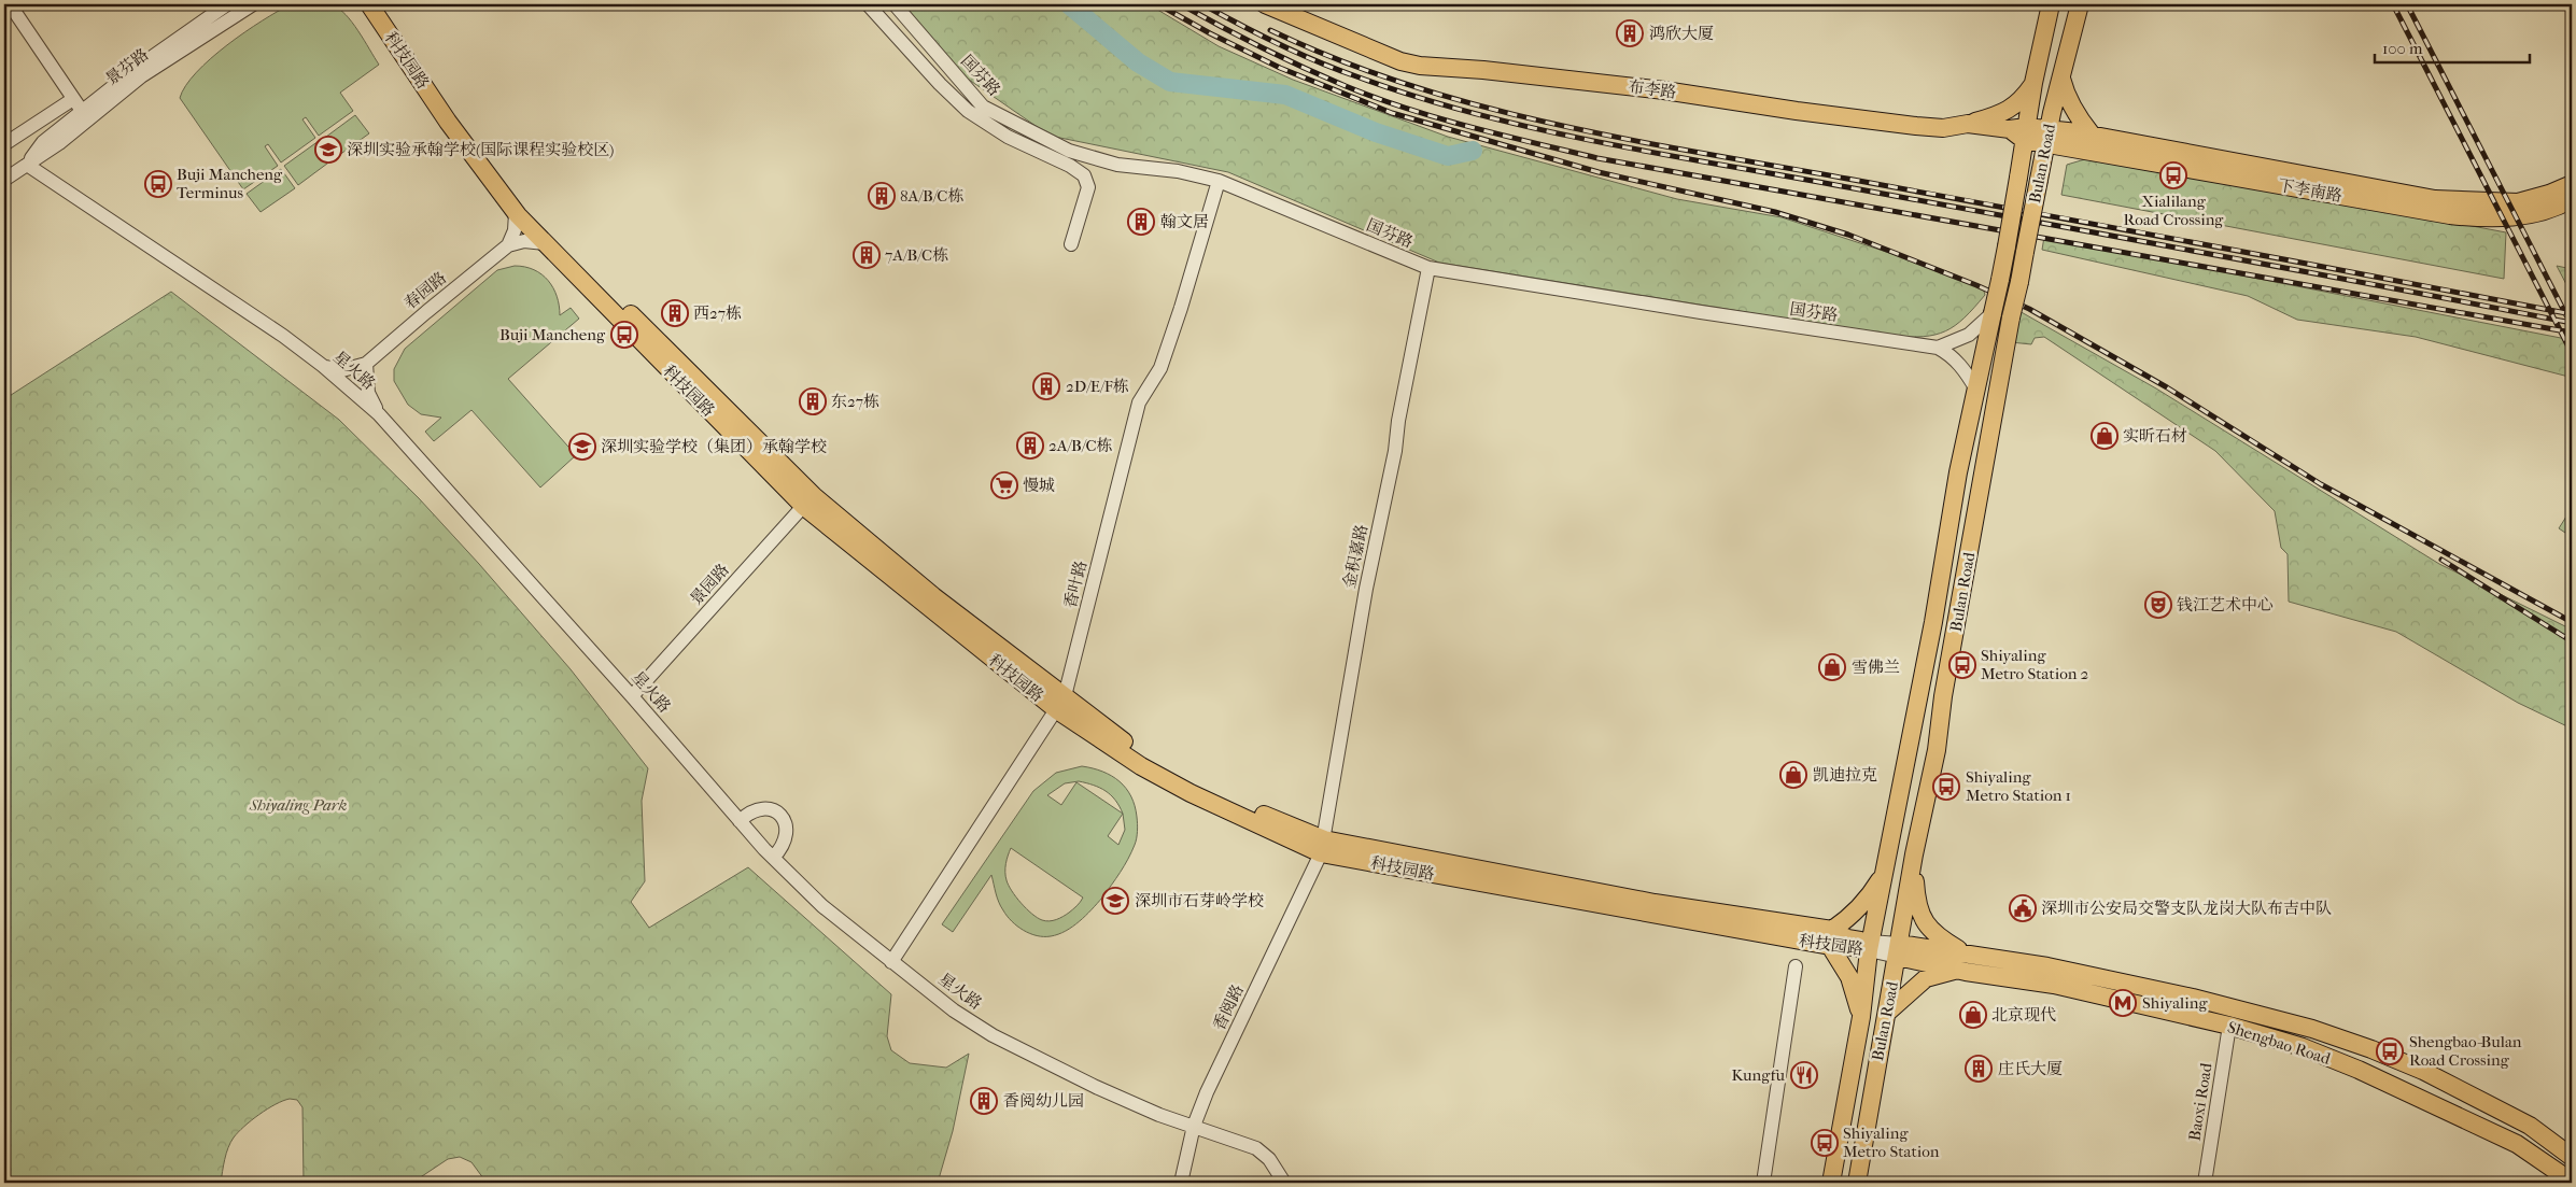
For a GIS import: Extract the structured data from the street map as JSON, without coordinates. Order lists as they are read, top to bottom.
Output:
{
  "streets": {
    "main road": [
      "科技园路",
      "布李路",
      "Bulan Road",
      "下李南路",
      "Shengbao Road"
    ],
    "street": [
      "景芬路",
      "国芬路",
      "春园路",
      "星火路",
      "金积嘉路",
      "景园路",
      "香叶路",
      "香阅路",
      "Baoxi Road"
    ]
  },
  "crossings": [
    ["科技园路", "Bulan Road"],
    ["科技园路", "金积嘉路"],
    ["科技园路", "景园路"],
    ["科技园路", "香叶路"],
    ["科技园路", "香阅路"],
    ["科技园路", "Shengbao Road"],
    ["景芬路", "星火路"],
    ["国芬路", "金积嘉路"],
    ["国芬路", "香叶路"],
    ["布李路", "Bulan Road"],
    ["布李路", "下李南路"],
    ["Bulan Road", "下李南路"],
    ["Bulan Road", "Shengbao Road"],
    ["春园路", "星火路"],
    ["星火路", "景园路"],
    ["星火路", "香叶路"],
    ["星火路", "香阅路"],
    ["金积嘉路", "香阅路"],
    ["Shengbao Road", "Baoxi Road"]
  ],
  "parks": ["Shiyaling Park"],
  "places": {
    "building": [
      "鸿欣大厦",
      "8A/B/C栋",
      "翰文居",
      "7A/B/C栋",
      "西27栋",
      "2D/E/F栋",
      "东27栋",
      "2A/B/C栋",
      "庄氏大厦",
      "香阅幼儿园"
    ],
    "school or university": ["深圳实验承翰学校(国际课程实验校区)", "深圳实验学校（集团）承翰学校", "深圳市石芽岭学校"],
    "bus stop": [
      "Xialilang Road Crossing",
      "Buji Mancheng Terminus",
      "Buji Mancheng",
      "Shiyaling Metro Station 2",
      "Shiyaling Metro Station 1",
      "Shengbao-Bulan Road Crossing",
      "Shiyaling Metro Station"
    ],
    "shop": [
      "实昕石材",
      "雪佛兰",
      "凯迪拉克",
      "北京现代"
    ],
    "supermarket": ["慢城"],
    "theatre": ["钱江艺术中心"],
    "public building": ["深圳市公安局交警支队龙岗大队布吉中队"],
    "metro station": ["Shiyaling"],
    "restaurant": ["Kungfu"]
  },
  "scale_bar": "100 m"
}
